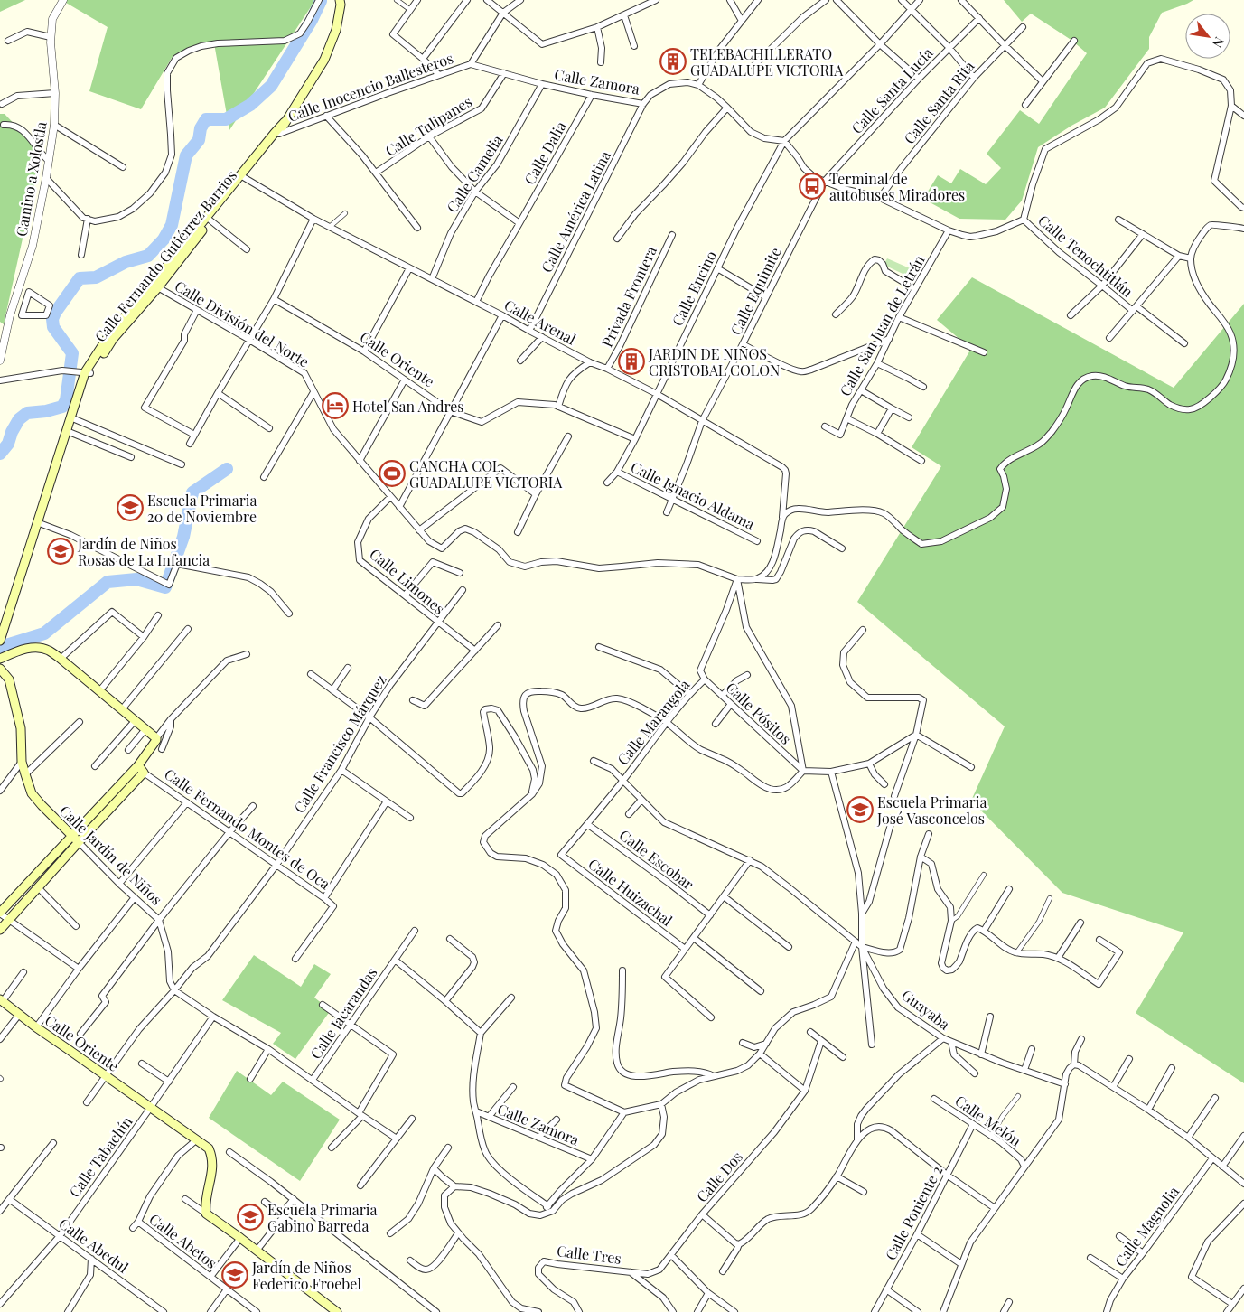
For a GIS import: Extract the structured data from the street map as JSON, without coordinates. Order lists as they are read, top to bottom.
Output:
{
  "streets": {
    "main road": ["Calle Fernando Gutiérrez Barrios", "Calle Oriente", "Calle Jardín de Niños"],
    "street": [
      "Calle Zamora",
      "Calle Inocencio Ballesteros",
      "Calle Santa Lucía",
      "Calle Santa Rita",
      "Calle Tulipanes",
      "Calle Dalia",
      "Calle Camelia",
      "Camino a Xolostla",
      "Calle América Latina",
      "Calle Tenochtitlán",
      "Calle Encino",
      "Calle Equimite",
      "Privada Frontera",
      "Calle Arenal",
      "Calle División del Norte",
      "Calle San Juan de Letrán",
      "Calle Ignacio Aldama",
      "Calle Limones",
      "Calle Pósitos",
      "Calle Marangola",
      "Calle Francisco Márquez",
      "Calle Fernando Montes de Oca",
      "Calle Escobar",
      "Calle Huizachal",
      "Guayaba",
      "Calle Jacarandas",
      "Calle Melón",
      "Calle Tabachín",
      "Calle Dos",
      "Calle Poniente 2",
      "Calle Magnolia",
      "Calle Abetos",
      "Calle Abedul",
      "Calle Tres"
    ]
  },
  "crossings": [
    ["Calle Zamora", "Calle Inocencio Ballesteros"],
    ["Calle Zamora", "Calle Tulipanes"],
    ["Calle Zamora", "Calle Dalia"],
    ["Calle Zamora", "Calle Camelia"],
    ["Calle Zamora", "Calle América Latina"],
    ["Calle Inocencio Ballesteros", "Calle Fernando Gutiérrez Barrios"],
    ["Calle Santa Lucía", "Calle Equimite"],
    ["Calle Dalia", "Calle Arenal"],
    ["Calle Camelia", "Calle Arenal"],
    ["Calle América Latina", "Calle Arenal"],
    ["Calle Fernando Gutiérrez Barrios", "Calle Arenal"],
    ["Calle Fernando Gutiérrez Barrios", "Calle División del Norte"],
    ["Calle Encino", "Calle Arenal"],
    ["Calle Encino", "Calle Oriente"],
    ["Calle Encino", "Calle Ignacio Aldama"],
    ["Calle Equimite", "Calle Arenal"],
    ["Calle Equimite", "Calle Ignacio Aldama"],
    ["Privada Frontera", "Calle Arenal"],
    ["Calle División del Norte", "Calle Limones"],
    ["Calle División del Norte", "Calle Pósitos"],
    ["Calle Oriente", "Calle Francisco Márquez"],
    ["Calle Oriente", "Calle Tabachín"],
    ["Calle Limones", "Calle Francisco Márquez"],
    ["Calle Pósitos", "Calle Marangola"],
    ["Calle Marangola", "Calle Escobar"],
    ["Calle Marangola", "Calle Huizachal"],
    ["Calle Francisco Márquez", "Calle Fernando Montes de Oca"],
    ["Calle Francisco Márquez", "Calle Jardín de Niños"],
    ["Calle Melón", "Calle Poniente 2"],
    ["Calle Tabachín", "Calle Abedul"],
    ["Calle Dos", "Calle Tres"]
  ],
  "places": {
    "building": ["TELEBACHILLERATO GUADALUPE VICTORIA", "JARDIN DE NIÑOS CRISTOBAL COLON"],
    "bus stop": ["Terminal de autobuses Miradores"],
    "hotel": ["Hotel San Andres"],
    "sports": ["CANCHA COL. GUADALUPE VICTORIA"],
    "school or university": [
      "Escuela Primaria 20 de Noviembre",
      "Jardín de Niños Rosas de La Infancia",
      "Escuela Primaria José Vasconcelos",
      "Escuela Primaria Gabino Barreda",
      "Jardín de Niños Federico Froebel"
    ]
  },
  "north": "bottom right"
}
